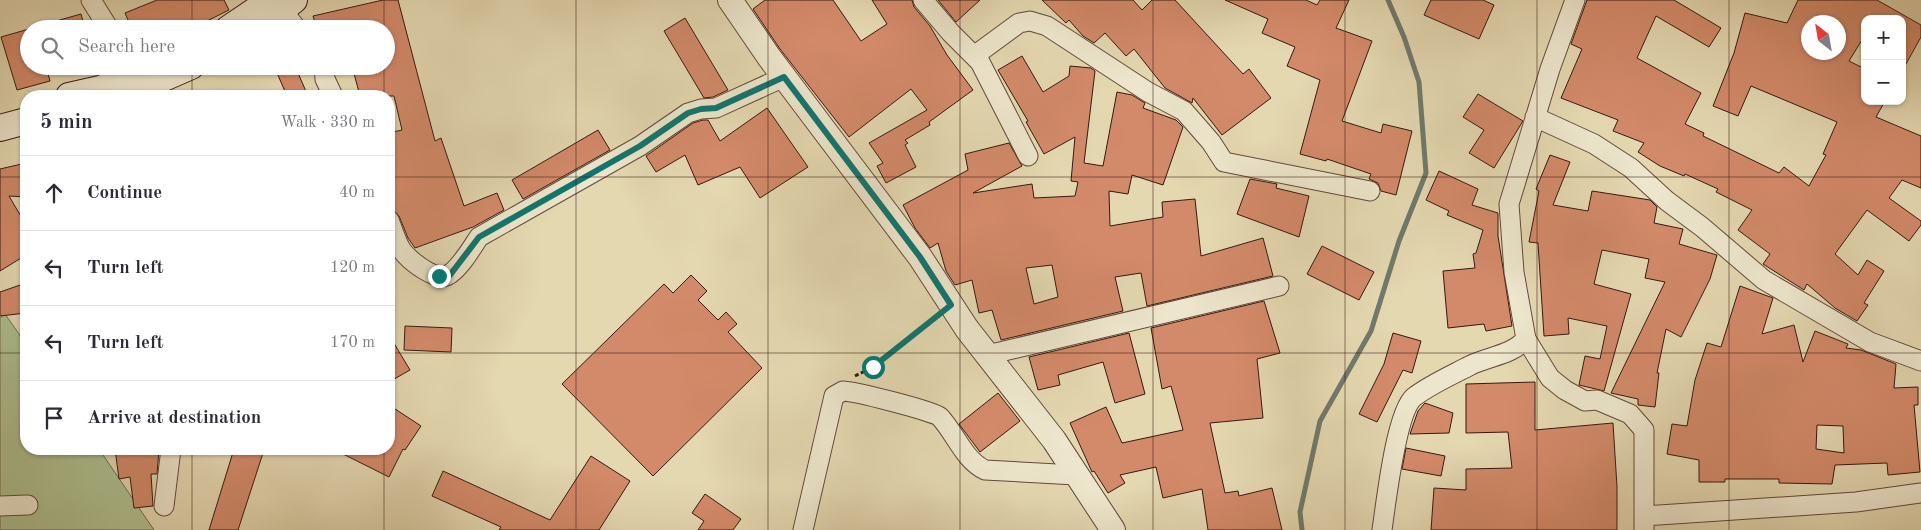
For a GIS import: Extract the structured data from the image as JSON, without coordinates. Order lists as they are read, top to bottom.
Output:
{
  "north": "top left",
  "page": {
    "map_buttons": ["+", "−"],
    "search": "Search here",
    "heading": ["5 min", "Walk · 330 m"],
    "list": [
      ["Continue", "40 m"],
      ["Turn left", "120 m"],
      ["Turn left", "170 m"],
      "Arrive at destination"
    ]
  }
}
